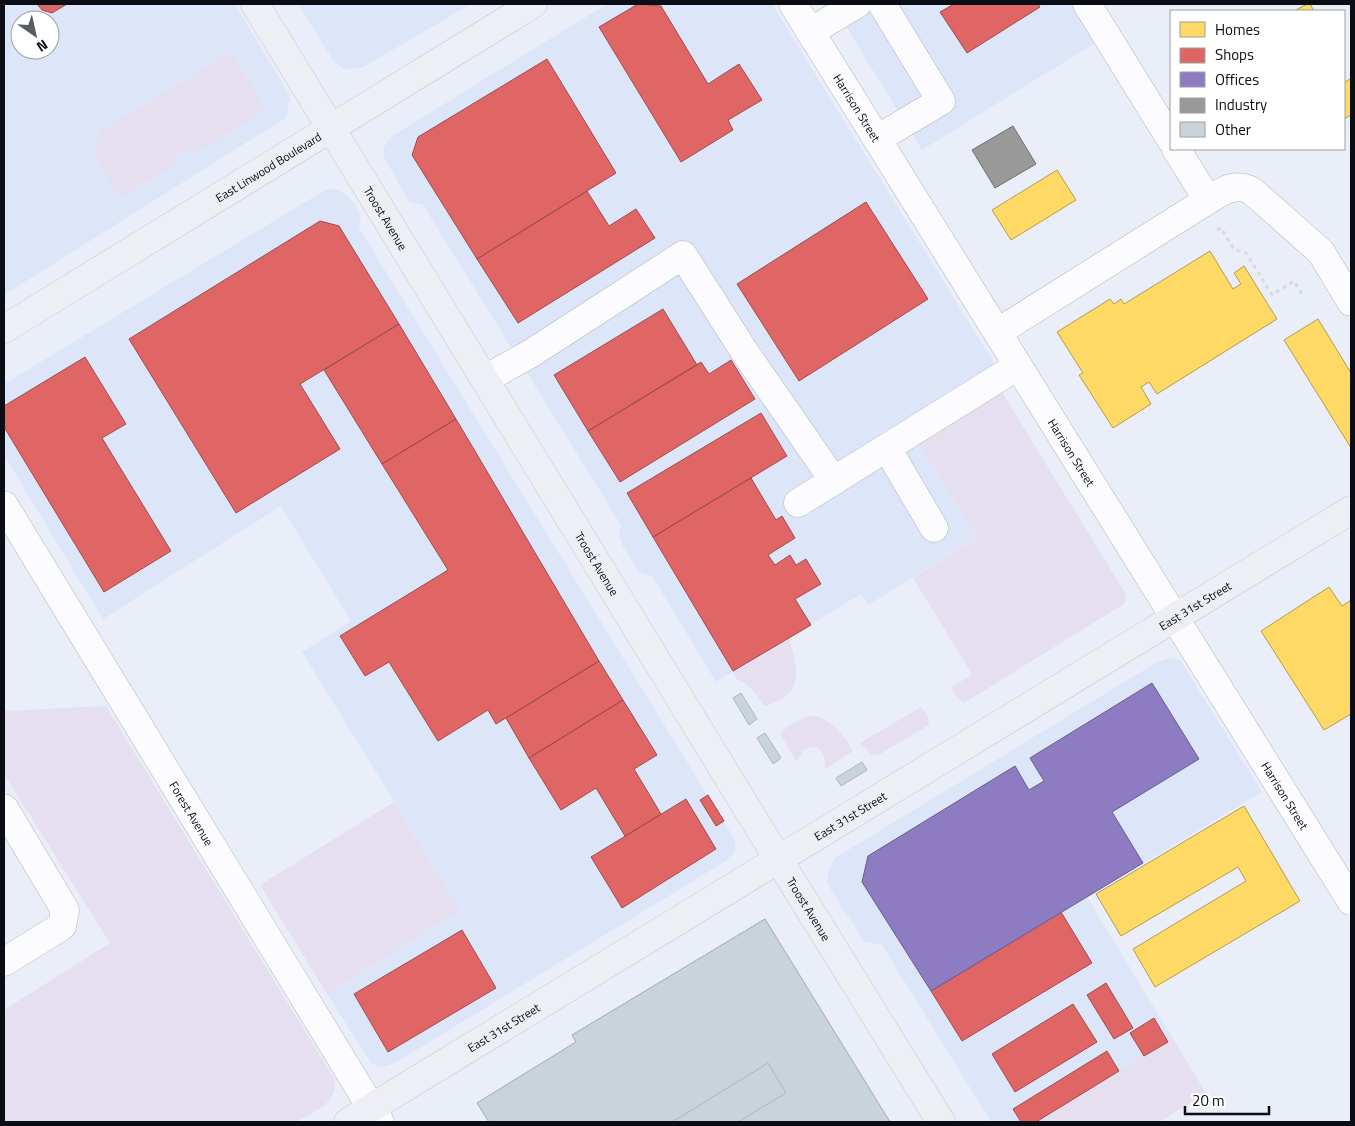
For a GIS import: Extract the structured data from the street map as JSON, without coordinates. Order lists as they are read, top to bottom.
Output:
{
  "streets": {
    "main road": ["East Linwood Boulevard", "Troost Avenue", "East 31st Street"],
    "street": ["Harrison Street", "Forest Avenue"]
  },
  "crossings": [
    ["Harrison Street", "East 31st Street"],
    ["East Linwood Boulevard", "Troost Avenue"],
    ["Troost Avenue", "East 31st Street"],
    ["East 31st Street", "Forest Avenue"]
  ],
  "legend": [
    "Homes",
    "Shops",
    "Offices",
    "Industry",
    "Other"
  ],
  "scale_bar": "20 m",
  "north": "bottom right"
}
